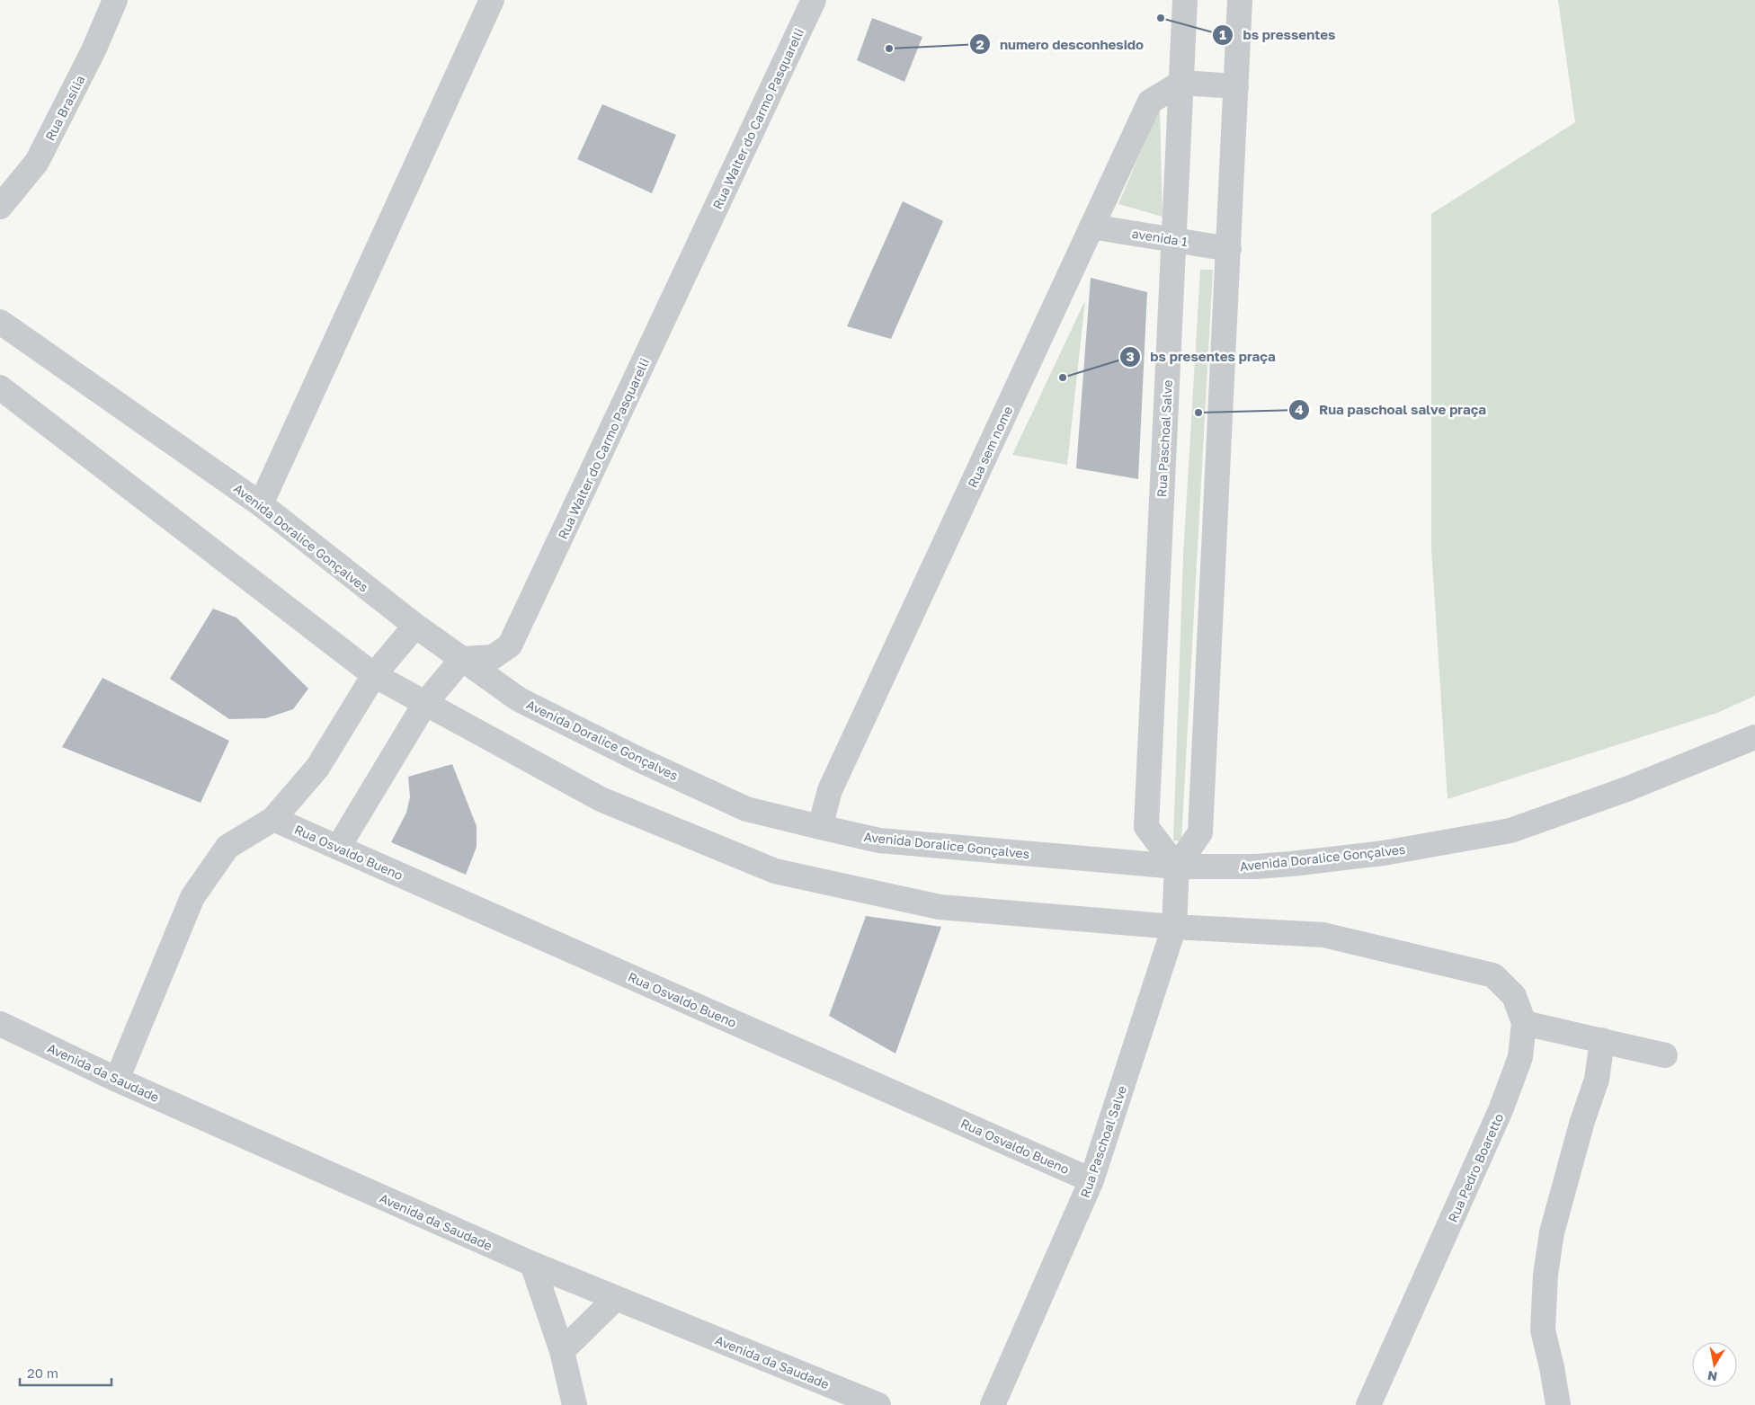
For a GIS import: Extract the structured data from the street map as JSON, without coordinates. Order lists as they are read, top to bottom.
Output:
{
  "streets": {
    "street": [
      "Rua Brasília",
      "Rua Walter do Carmo Pasquarelli",
      "avenida 1",
      "Rua Paschoal Salve",
      "Rua sem nome",
      "Avenida Doralice Gonçalves",
      "Rua Osvaldo Bueno",
      "Avenida da Saudade",
      "Rua Pedro Boaretto"
    ]
  },
  "crossings": [
    ["Rua Walter do Carmo Pasquarelli", "Avenida Doralice Gonçalves"],
    ["avenida 1", "Rua Paschoal Salve"],
    ["avenida 1", "Rua sem nome"],
    ["Rua Paschoal Salve", "Rua sem nome"],
    ["Rua Paschoal Salve", "Avenida Doralice Gonçalves"],
    ["Rua Paschoal Salve", "Rua Osvaldo Bueno"],
    ["Rua Paschoal Salve", "Rua Pedro Boaretto"],
    ["Rua sem nome", "Avenida Doralice Gonçalves"]
  ],
  "places": [
    "bs pressentes",
    "numero desconhesido",
    "bs presentes praça",
    "Rua paschoal salve praça"
  ],
  "scale_bar": "20 m",
  "north": "bottom"
}
